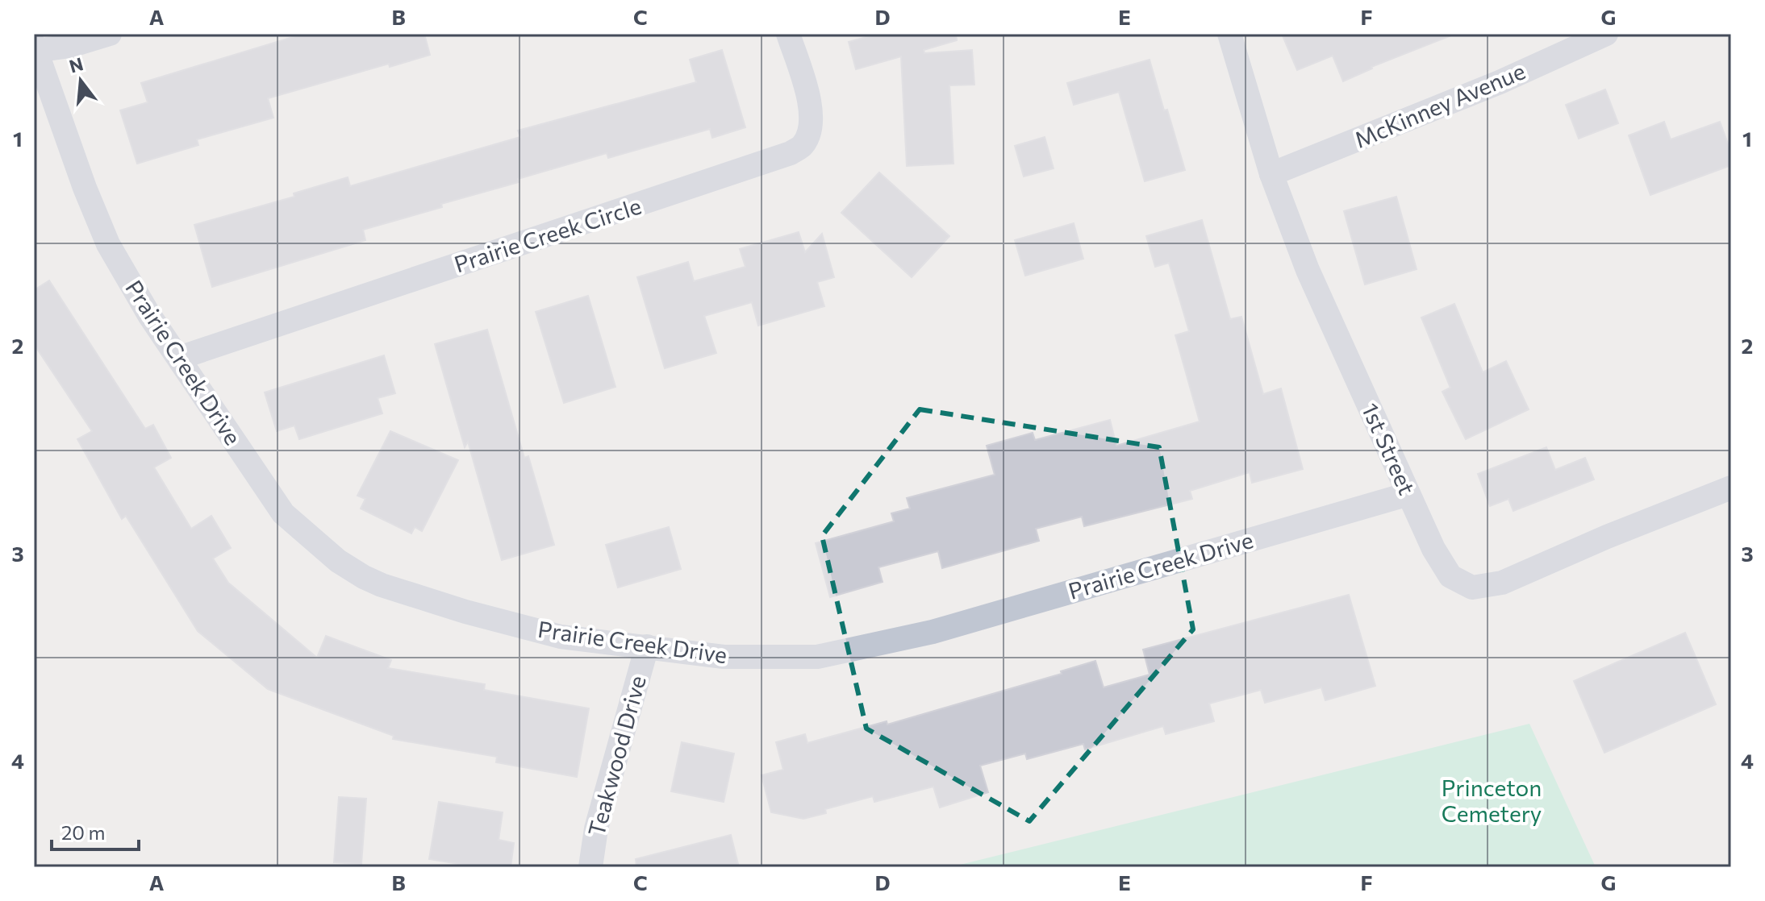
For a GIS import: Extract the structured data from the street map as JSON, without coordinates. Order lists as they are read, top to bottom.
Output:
{
  "streets": {
    "street": [
      "McKinney Avenue",
      "Prairie Creek Circle",
      "Prairie Creek Drive",
      "1st Street",
      "Teakwood Drive"
    ]
  },
  "crossings": [
    ["McKinney Avenue", "1st Street"],
    ["Prairie Creek Circle", "Prairie Creek Drive"],
    ["Prairie Creek Drive", "1st Street"],
    ["Prairie Creek Drive", "Teakwood Drive"]
  ],
  "parks": ["Princeton Cemetery"],
  "scale_bar": "20 m",
  "north": "top",
  "grid": {
    "columns": [
      "A",
      "B",
      "C",
      "D",
      "E",
      "F",
      "G"
    ],
    "rows": [
      "1",
      "2",
      "3",
      "4"
    ]
  }
}
